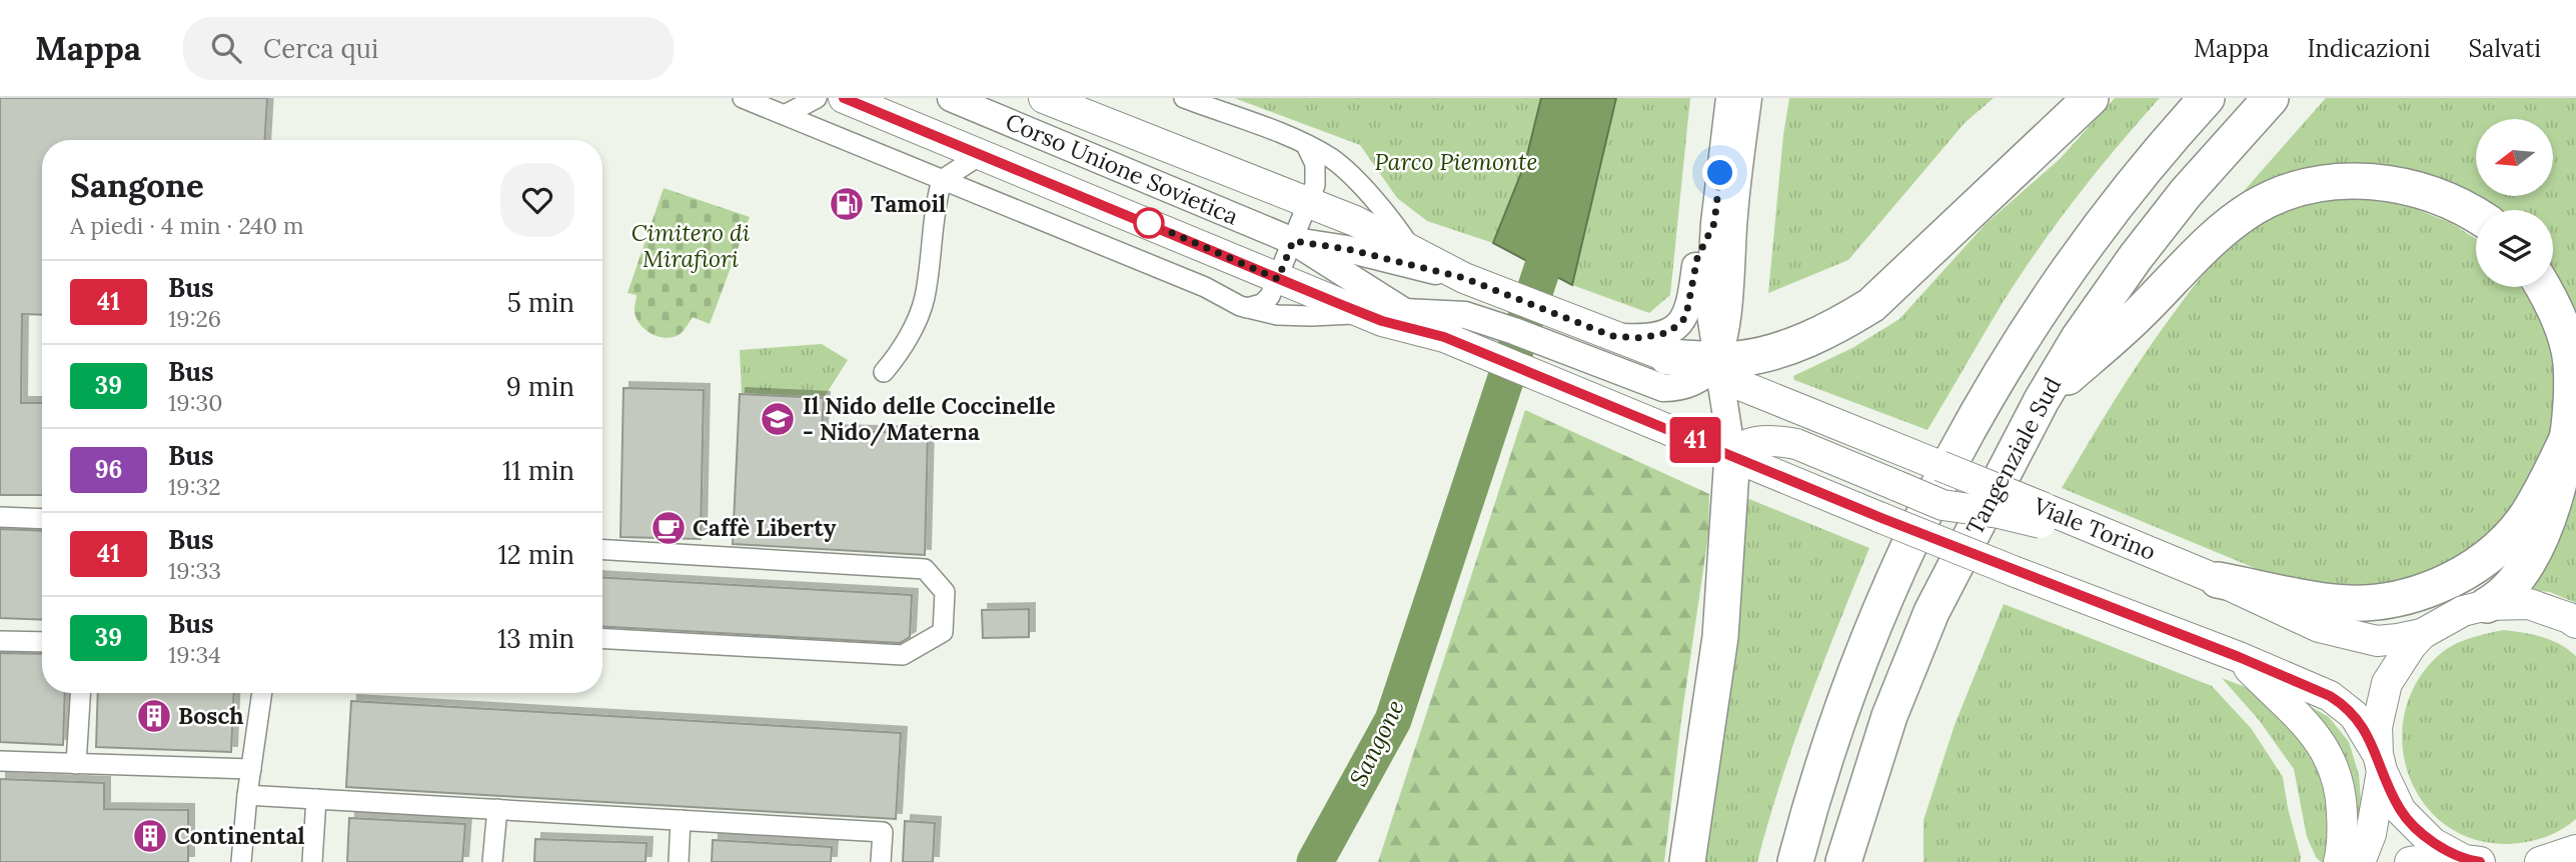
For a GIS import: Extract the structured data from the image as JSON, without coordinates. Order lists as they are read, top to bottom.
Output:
{
  "streets": {
    "highway": ["Tangenziale Sud"],
    "main road": ["Corso Unione Sovietica", "Viale Torino"]
  },
  "water": ["Sangone"],
  "parks": ["Parco Piemonte", "Cimitero di Mirafiori"],
  "places": {
    "fuel station": ["Tamoil"],
    "school or university": ["Il Nido delle Coccinelle - Nido/Materna"],
    "cafe": ["Caffè Liberty"],
    "building": ["Bosch", "Continental"]
  },
  "lines": ["bus line 41"],
  "north": "left",
  "page": {
    "header": "Mappa",
    "search": "Cerca qui",
    "nav": ["Mappa", "Indicazioni", "Salvati"],
    "on_map": "41",
    "heading": ["Sangone", "A piedi · 4 min · 240 m"],
    "list": [
      {
        "mark": "41",
        "name": "Bus",
        "note": "19:26",
        "value": "5 min"
      },
      {
        "mark": "39",
        "name": "Bus",
        "note": "19:30",
        "value": "9 min"
      },
      {
        "mark": "96",
        "name": "Bus",
        "note": "19:32",
        "value": "11 min"
      },
      {
        "mark": "41",
        "name": "Bus",
        "note": "19:33",
        "value": "12 min"
      },
      {
        "mark": "39",
        "name": "Bus",
        "note": "19:34",
        "value": "13 min"
      }
    ]
  }
}
